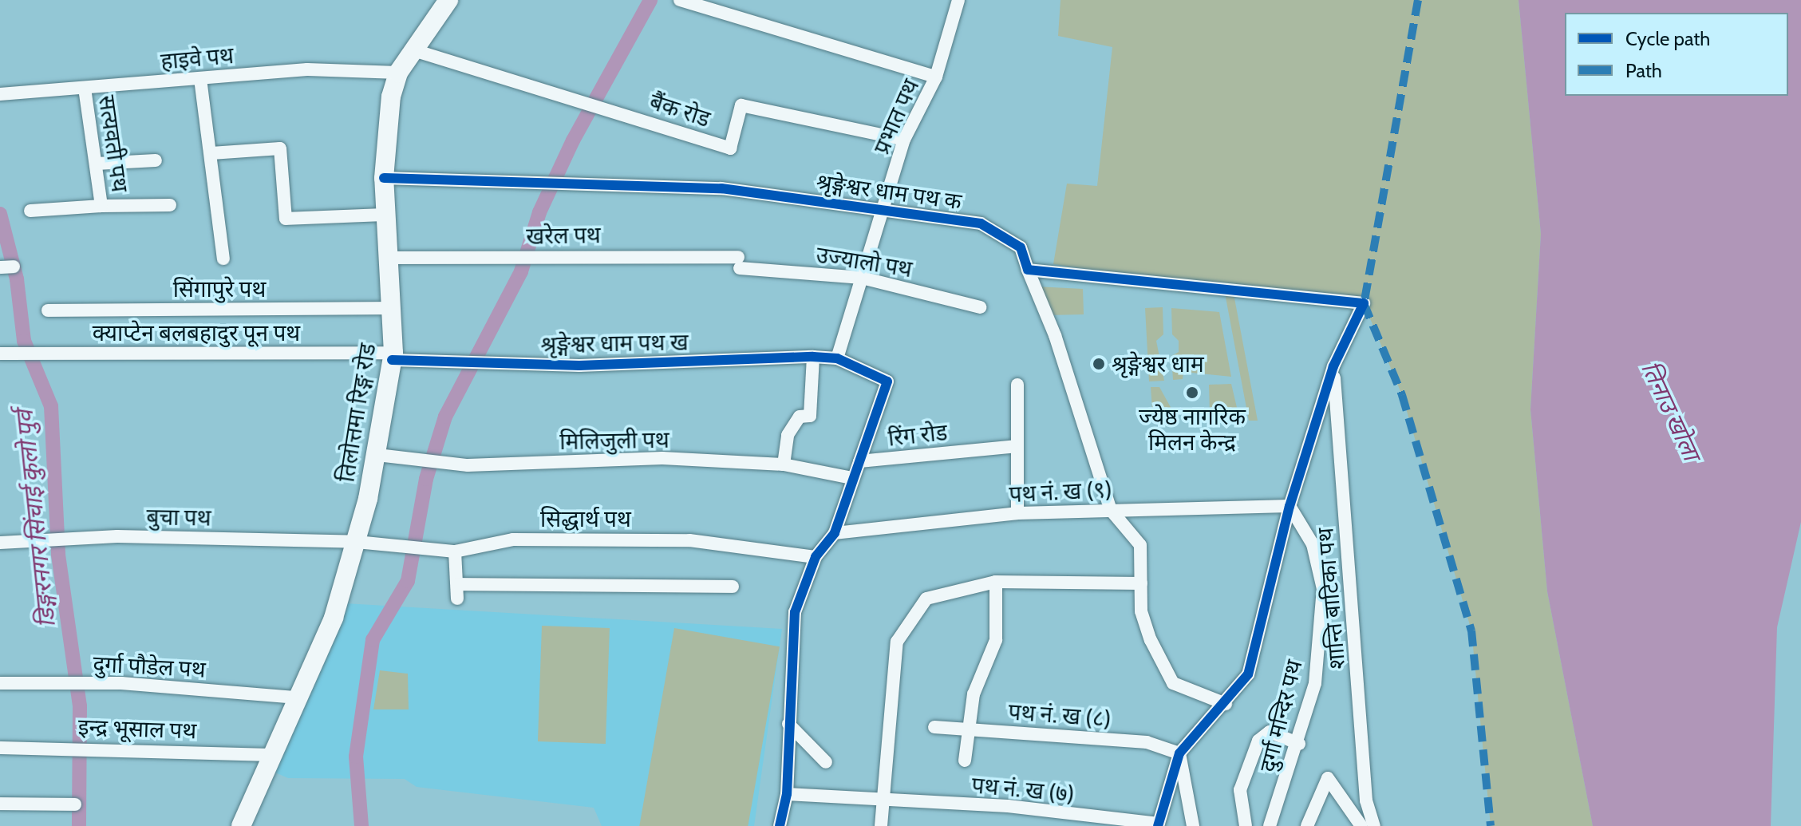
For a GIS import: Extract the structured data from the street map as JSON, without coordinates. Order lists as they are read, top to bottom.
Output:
{
  "streets": {
    "street": [
      "हाइवे पथ",
      "बैंक रोड",
      "प्रभात पथ",
      "सत्यवती पथ",
      "श्रृङ्गेश्वर धाम पथ क",
      "खरेल पथ",
      "उज्यालो पथ",
      "सिंगापुरे पथ",
      "क्याप्टेन बलबहादुर पून पथ",
      "श्रृङ्गेश्वर धाम पथ ख",
      "तिलोत्तमा रिङ्ग रोड",
      "रिंग रोड",
      "मिलिजुली पथ",
      "पथ नं. ख (९)",
      "बुचा पथ",
      "सिद्धार्थ पथ",
      "शान्ति बाटिका पथ",
      "दुर्गा पौडेल पथ",
      "पथ नं. ख (८)",
      "दुर्गा मन्दिर पथ",
      "इन्द्र भूसाल पथ",
      "पथ नं. ख (७)"
    ]
  },
  "crossings": [
    ["हाइवे पथ", "सत्यवती पथ"],
    ["हाइवे पथ", "तिलोत्तमा रिङ्ग रोड"],
    ["बैंक रोड", "प्रभात पथ"],
    ["प्रभात पथ", "श्रृङ्गेश्वर धाम पथ क"],
    ["प्रभात पथ", "उज्यालो पथ"],
    ["प्रभात पथ", "श्रृङ्गेश्वर धाम पथ ख"],
    ["श्रृङ्गेश्वर धाम पथ क", "तिलोत्तमा रिङ्ग रोड"],
    ["श्रृङ्गेश्वर धाम पथ क", "पथ नं. ख (९)"],
    ["खरेल पथ", "उज्यालो पथ"],
    ["खरेल पथ", "तिलोत्तमा रिङ्ग रोड"],
    ["सिंगापुरे पथ", "तिलोत्तमा रिङ्ग रोड"],
    ["क्याप्टेन बलबहादुर पून पथ", "श्रृङ्गेश्वर धाम पथ ख"],
    ["क्याप्टेन बलबहादुर पून पथ", "तिलोत्तमा रिङ्ग रोड"],
    ["श्रृङ्गेश्वर धाम पथ ख", "तिलोत्तमा रिङ्ग रोड"],
    ["तिलोत्तमा रिङ्ग रोड", "मिलिजुली पथ"],
    ["तिलोत्तमा रिङ्ग रोड", "बुचा पथ"],
    ["तिलोत्तमा रिङ्ग रोड", "सिद्धार्थ पथ"],
    ["तिलोत्तमा रिङ्ग रोड", "दुर्गा पौडेल पथ"],
    ["तिलोत्तमा रिङ्ग रोड", "इन्द्र भूसाल पथ"],
    ["रिंग रोड", "मिलिजुली पथ"],
    ["रिंग रोड", "पथ नं. ख (९)"],
    ["पथ नं. ख (९)", "दुर्गा मन्दिर पथ"],
    ["बुचा पथ", "सिद्धार्थ पथ"]
  ],
  "water": ["तिनाउ खोला", "डिङ्गरनगर सिंचाई कुलो पुर्व"],
  "places": ["श्रृङ्गेश्वर धाम", "ज्येष्ठ नागरिक मिलन केन्द्र"],
  "legend": ["Cycle path", "Path"]
}
